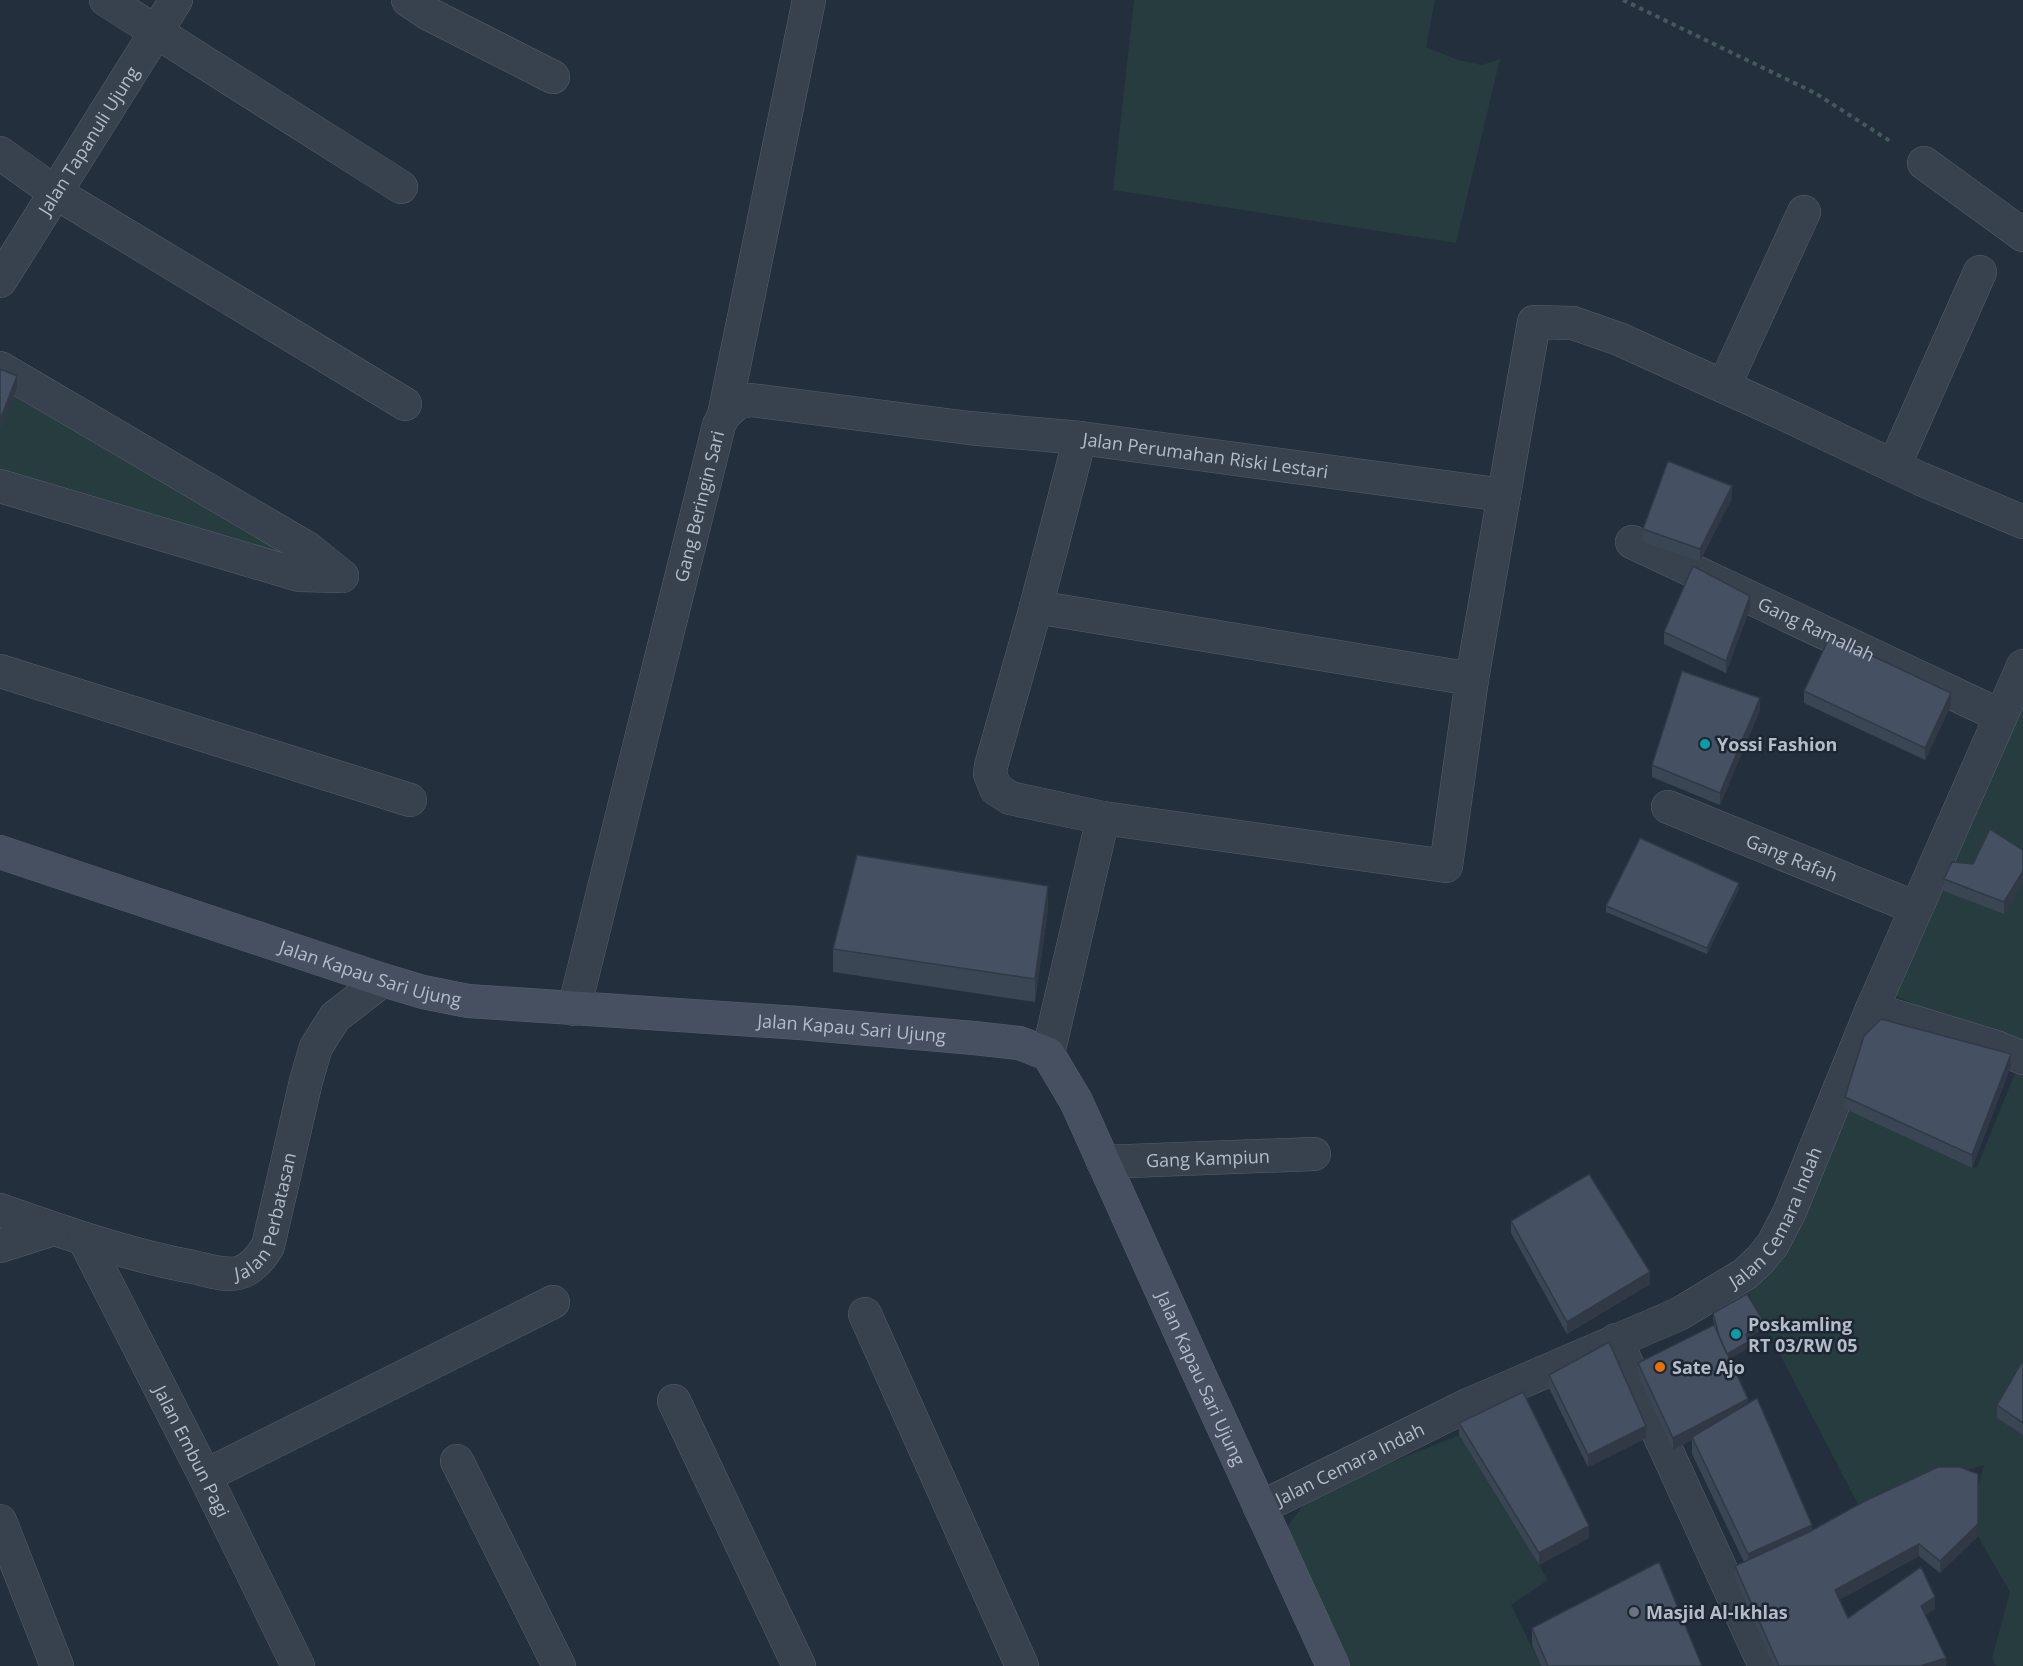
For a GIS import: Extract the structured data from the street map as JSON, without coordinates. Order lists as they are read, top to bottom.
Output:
{
  "streets": {
    "street": [
      "Jalan Tapanuli Ujung",
      "Jalan Perumahan Riski Lestari",
      "Gang Beringin Sari",
      "Gang Ramallah",
      "Gang Rafah",
      "Jalan Kapau Sari Ujung",
      "Gang Kampiun",
      "Jalan Perbatasan",
      "Jalan Cemara Indah",
      "Jalan Embun Pagi"
    ]
  },
  "crossings": [
    ["Gang Beringin Sari", "Jalan Kapau Sari Ujung"],
    ["Gang Ramallah", "Jalan Cemara Indah"],
    ["Gang Rafah", "Jalan Cemara Indah"],
    ["Jalan Kapau Sari Ujung", "Gang Kampiun"],
    ["Jalan Kapau Sari Ujung", "Jalan Perbatasan"],
    ["Jalan Kapau Sari Ujung", "Jalan Cemara Indah"],
    ["Jalan Perbatasan", "Jalan Embun Pagi"]
  ],
  "places": [
    "Yossi Fashion",
    "Poskamling RT 03/RW 05",
    "Sate Ajo",
    "Masjid Al-Ikhlas"
  ]
}
